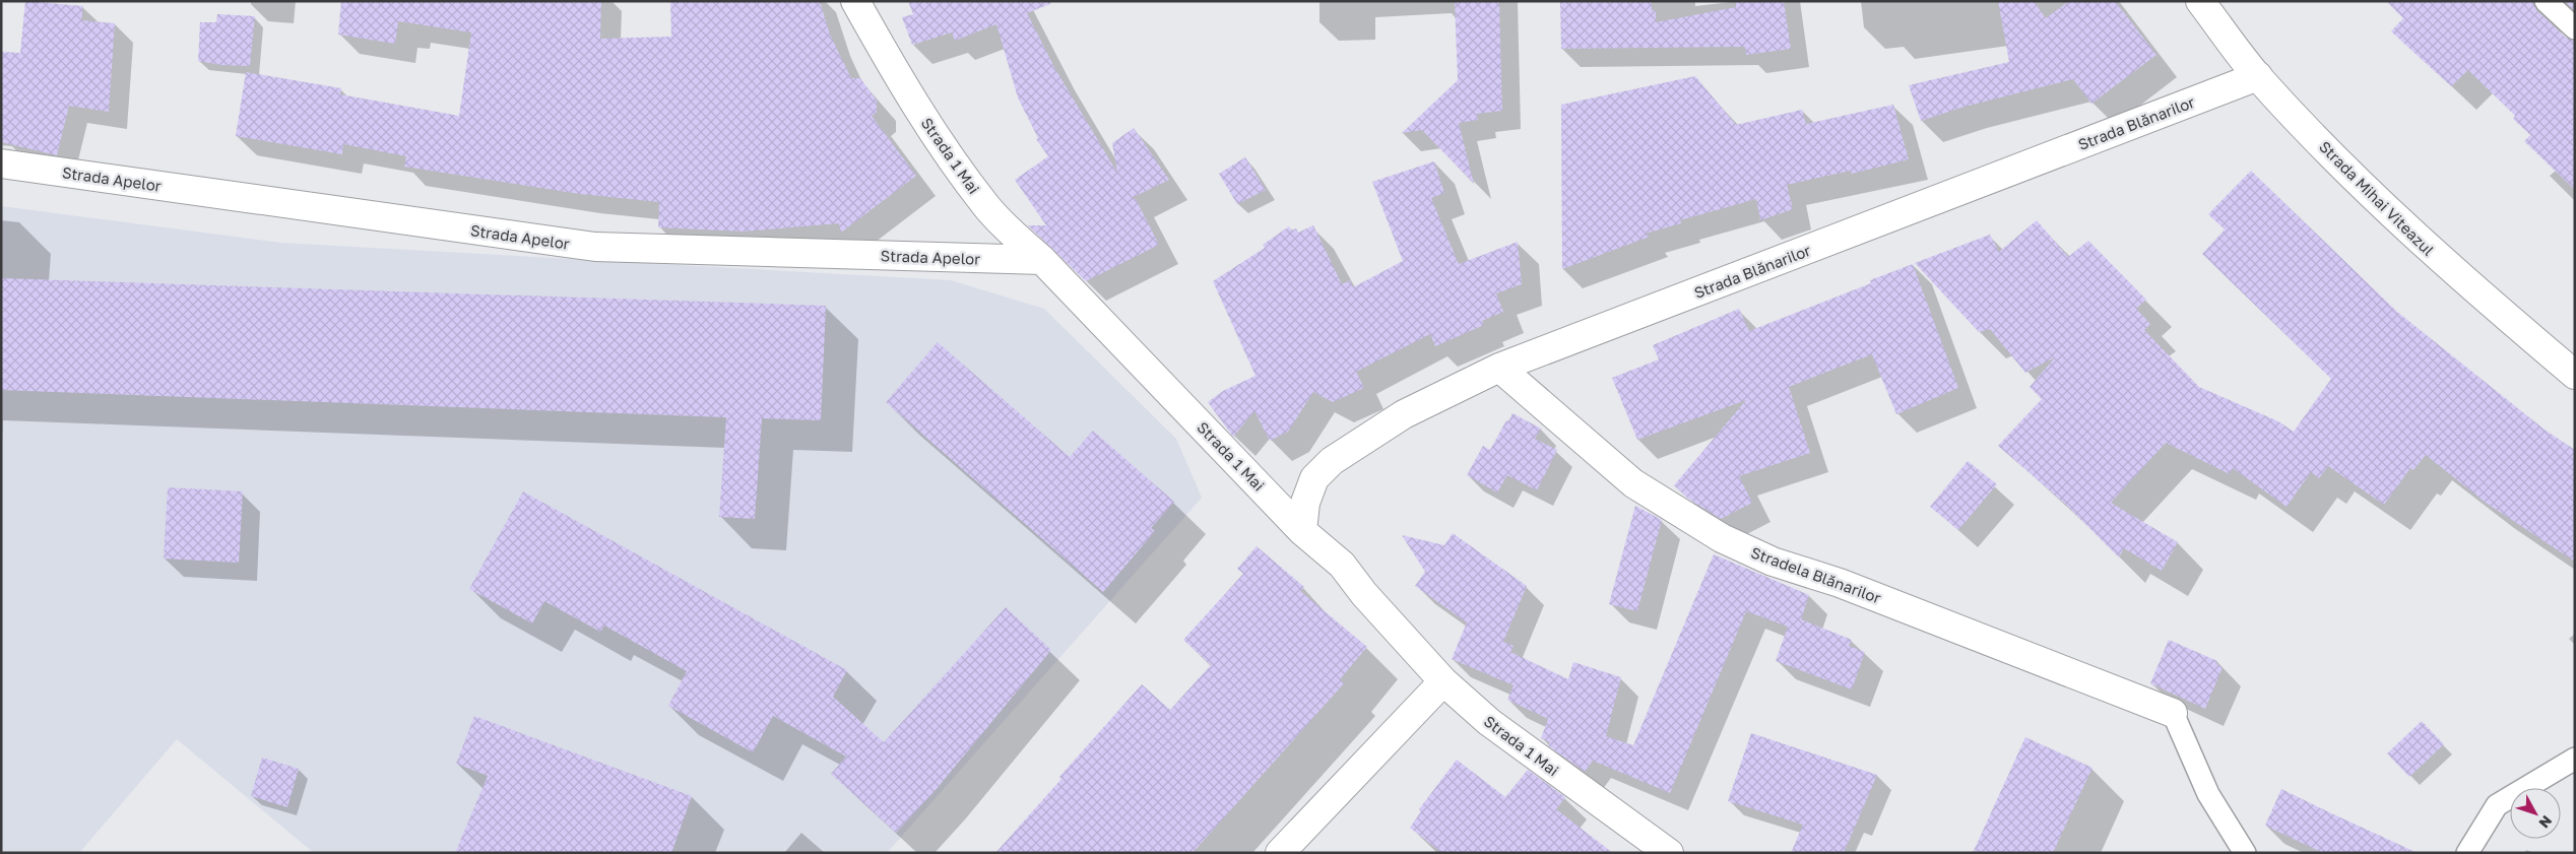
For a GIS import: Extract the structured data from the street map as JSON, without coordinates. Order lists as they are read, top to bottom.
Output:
{
  "streets": {
    "street": [
      "Strada Blănarilor",
      "Strada 1 Mai",
      "Strada Apelor",
      "Strada Mihai Viteazul",
      "Stradela Blănarilor"
    ]
  },
  "crossings": [
    ["Strada Blănarilor", "Strada 1 Mai"],
    ["Strada Blănarilor", "Strada Mihai Viteazul"],
    ["Strada Blănarilor", "Stradela Blănarilor"],
    ["Strada 1 Mai", "Strada Apelor"]
  ],
  "north": "bottom right"
}
